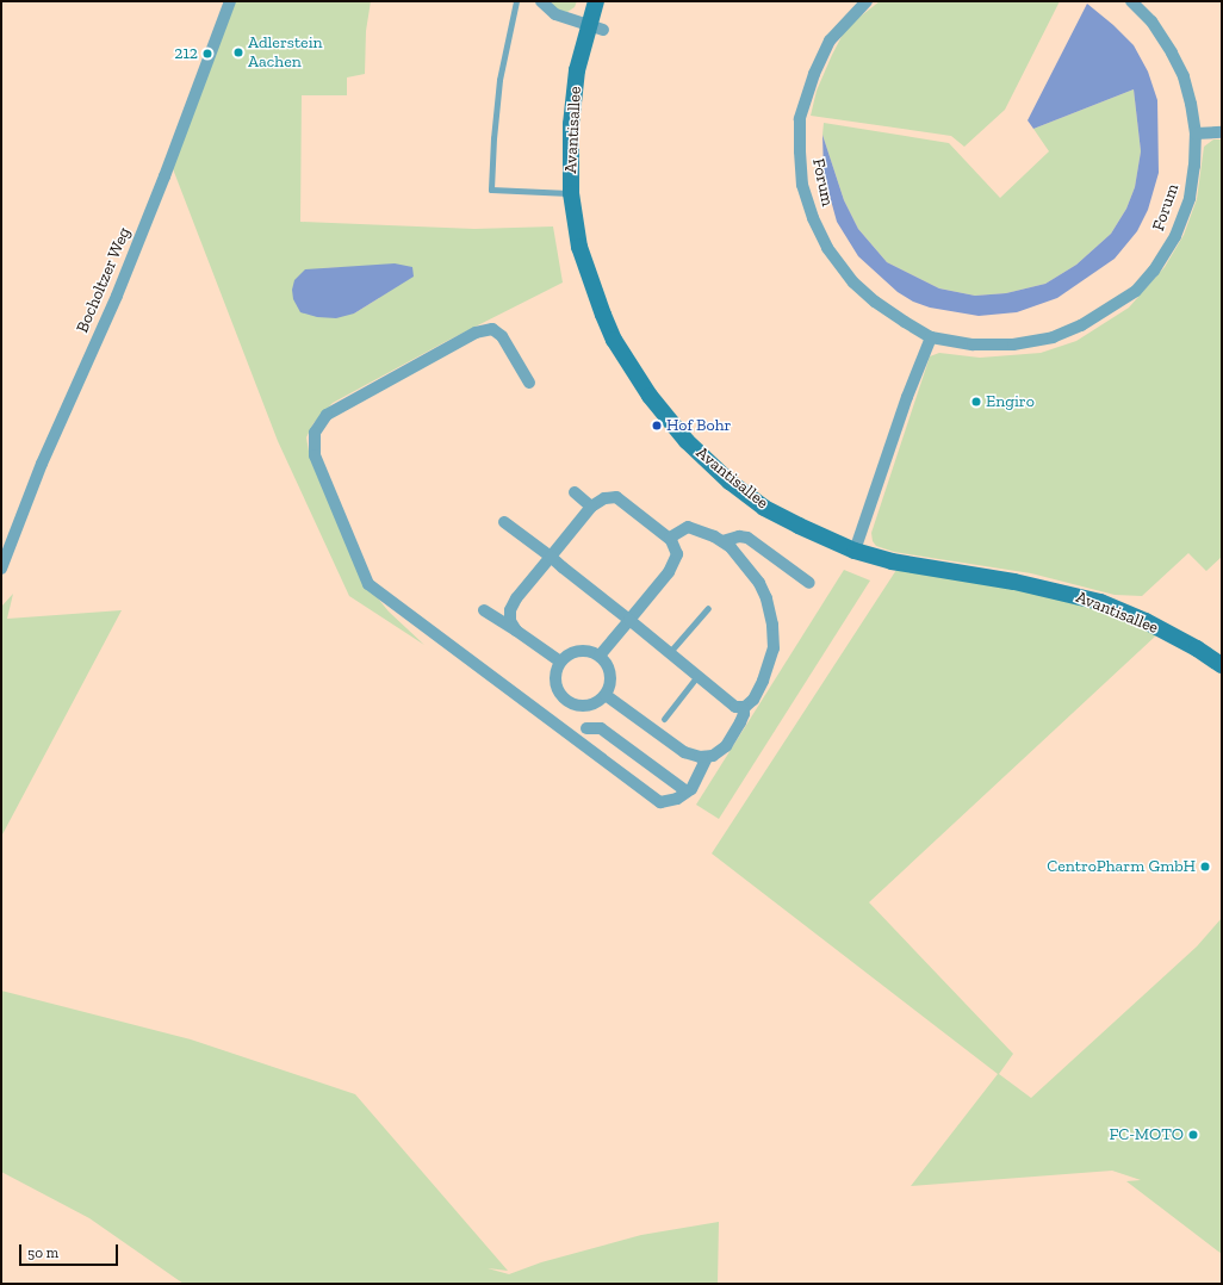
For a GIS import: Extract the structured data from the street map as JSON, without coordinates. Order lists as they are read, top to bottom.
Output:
{
  "streets": {
    "street": ["Avantisallee", "Forum", "Bocholtzer Weg"]
  },
  "places": [
    "Adlerstein Aachen",
    "212",
    "Engiro",
    "Hof Bohr",
    "CentroPharm GmbH",
    "FC-MOTO"
  ],
  "scale_bar": "50 m"
}
